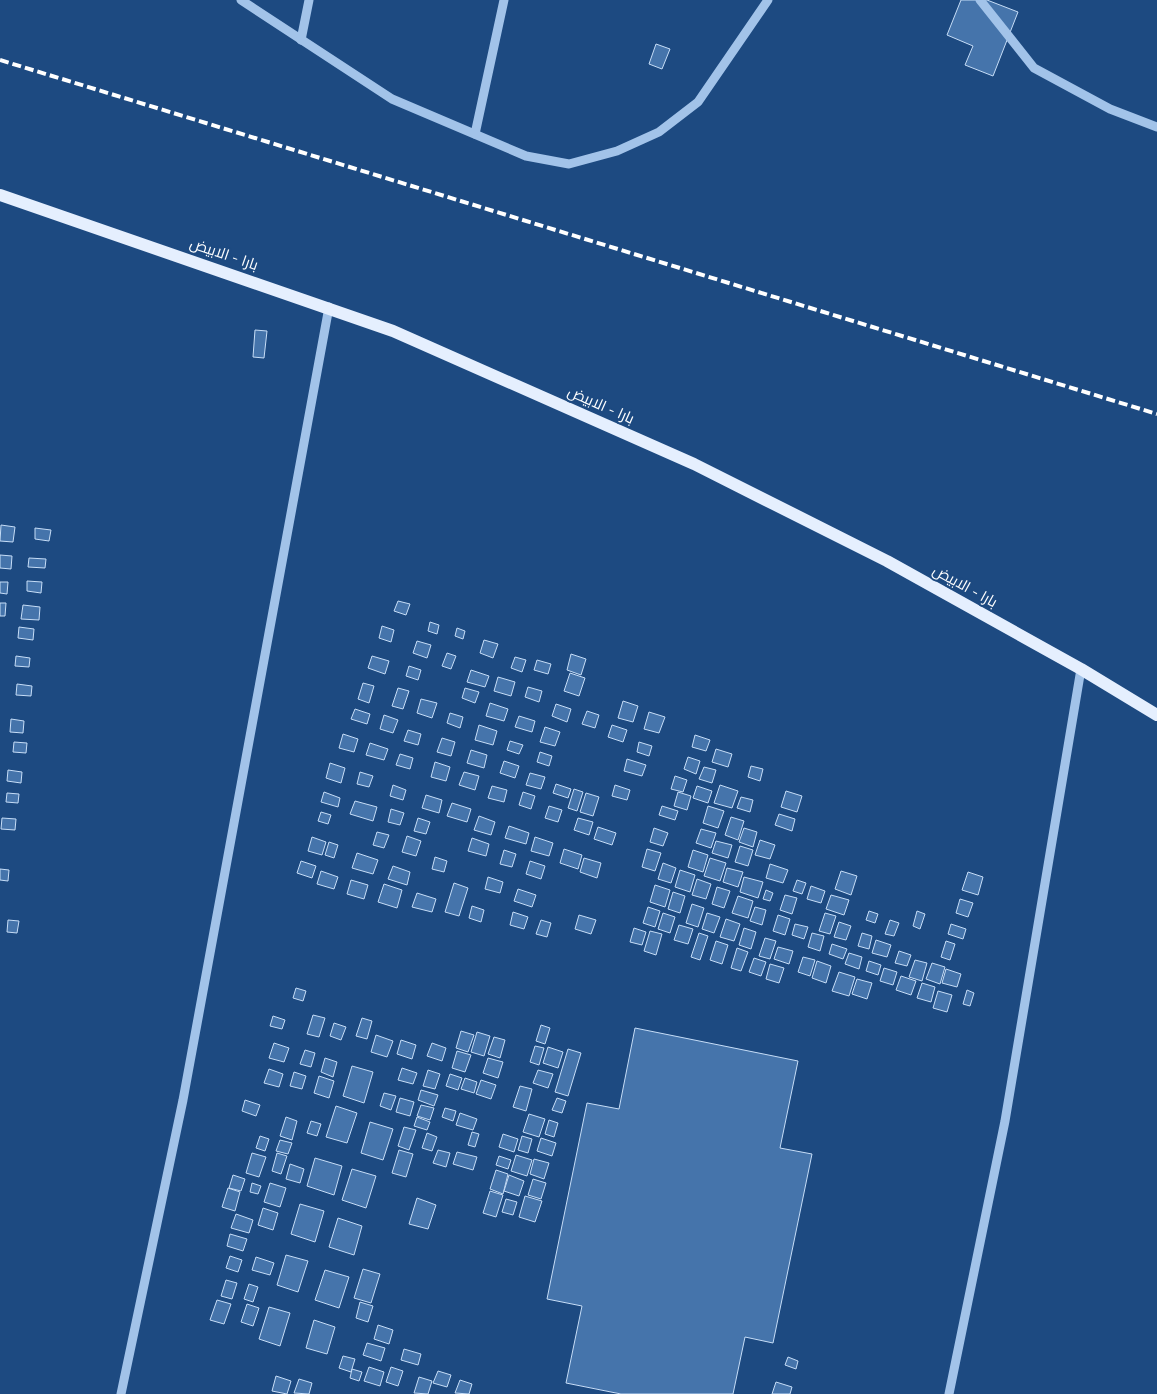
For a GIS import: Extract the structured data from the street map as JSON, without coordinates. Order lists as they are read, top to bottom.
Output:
{
  "streets": {
    "main road": ["بارا - الابيض"]
  }
}
